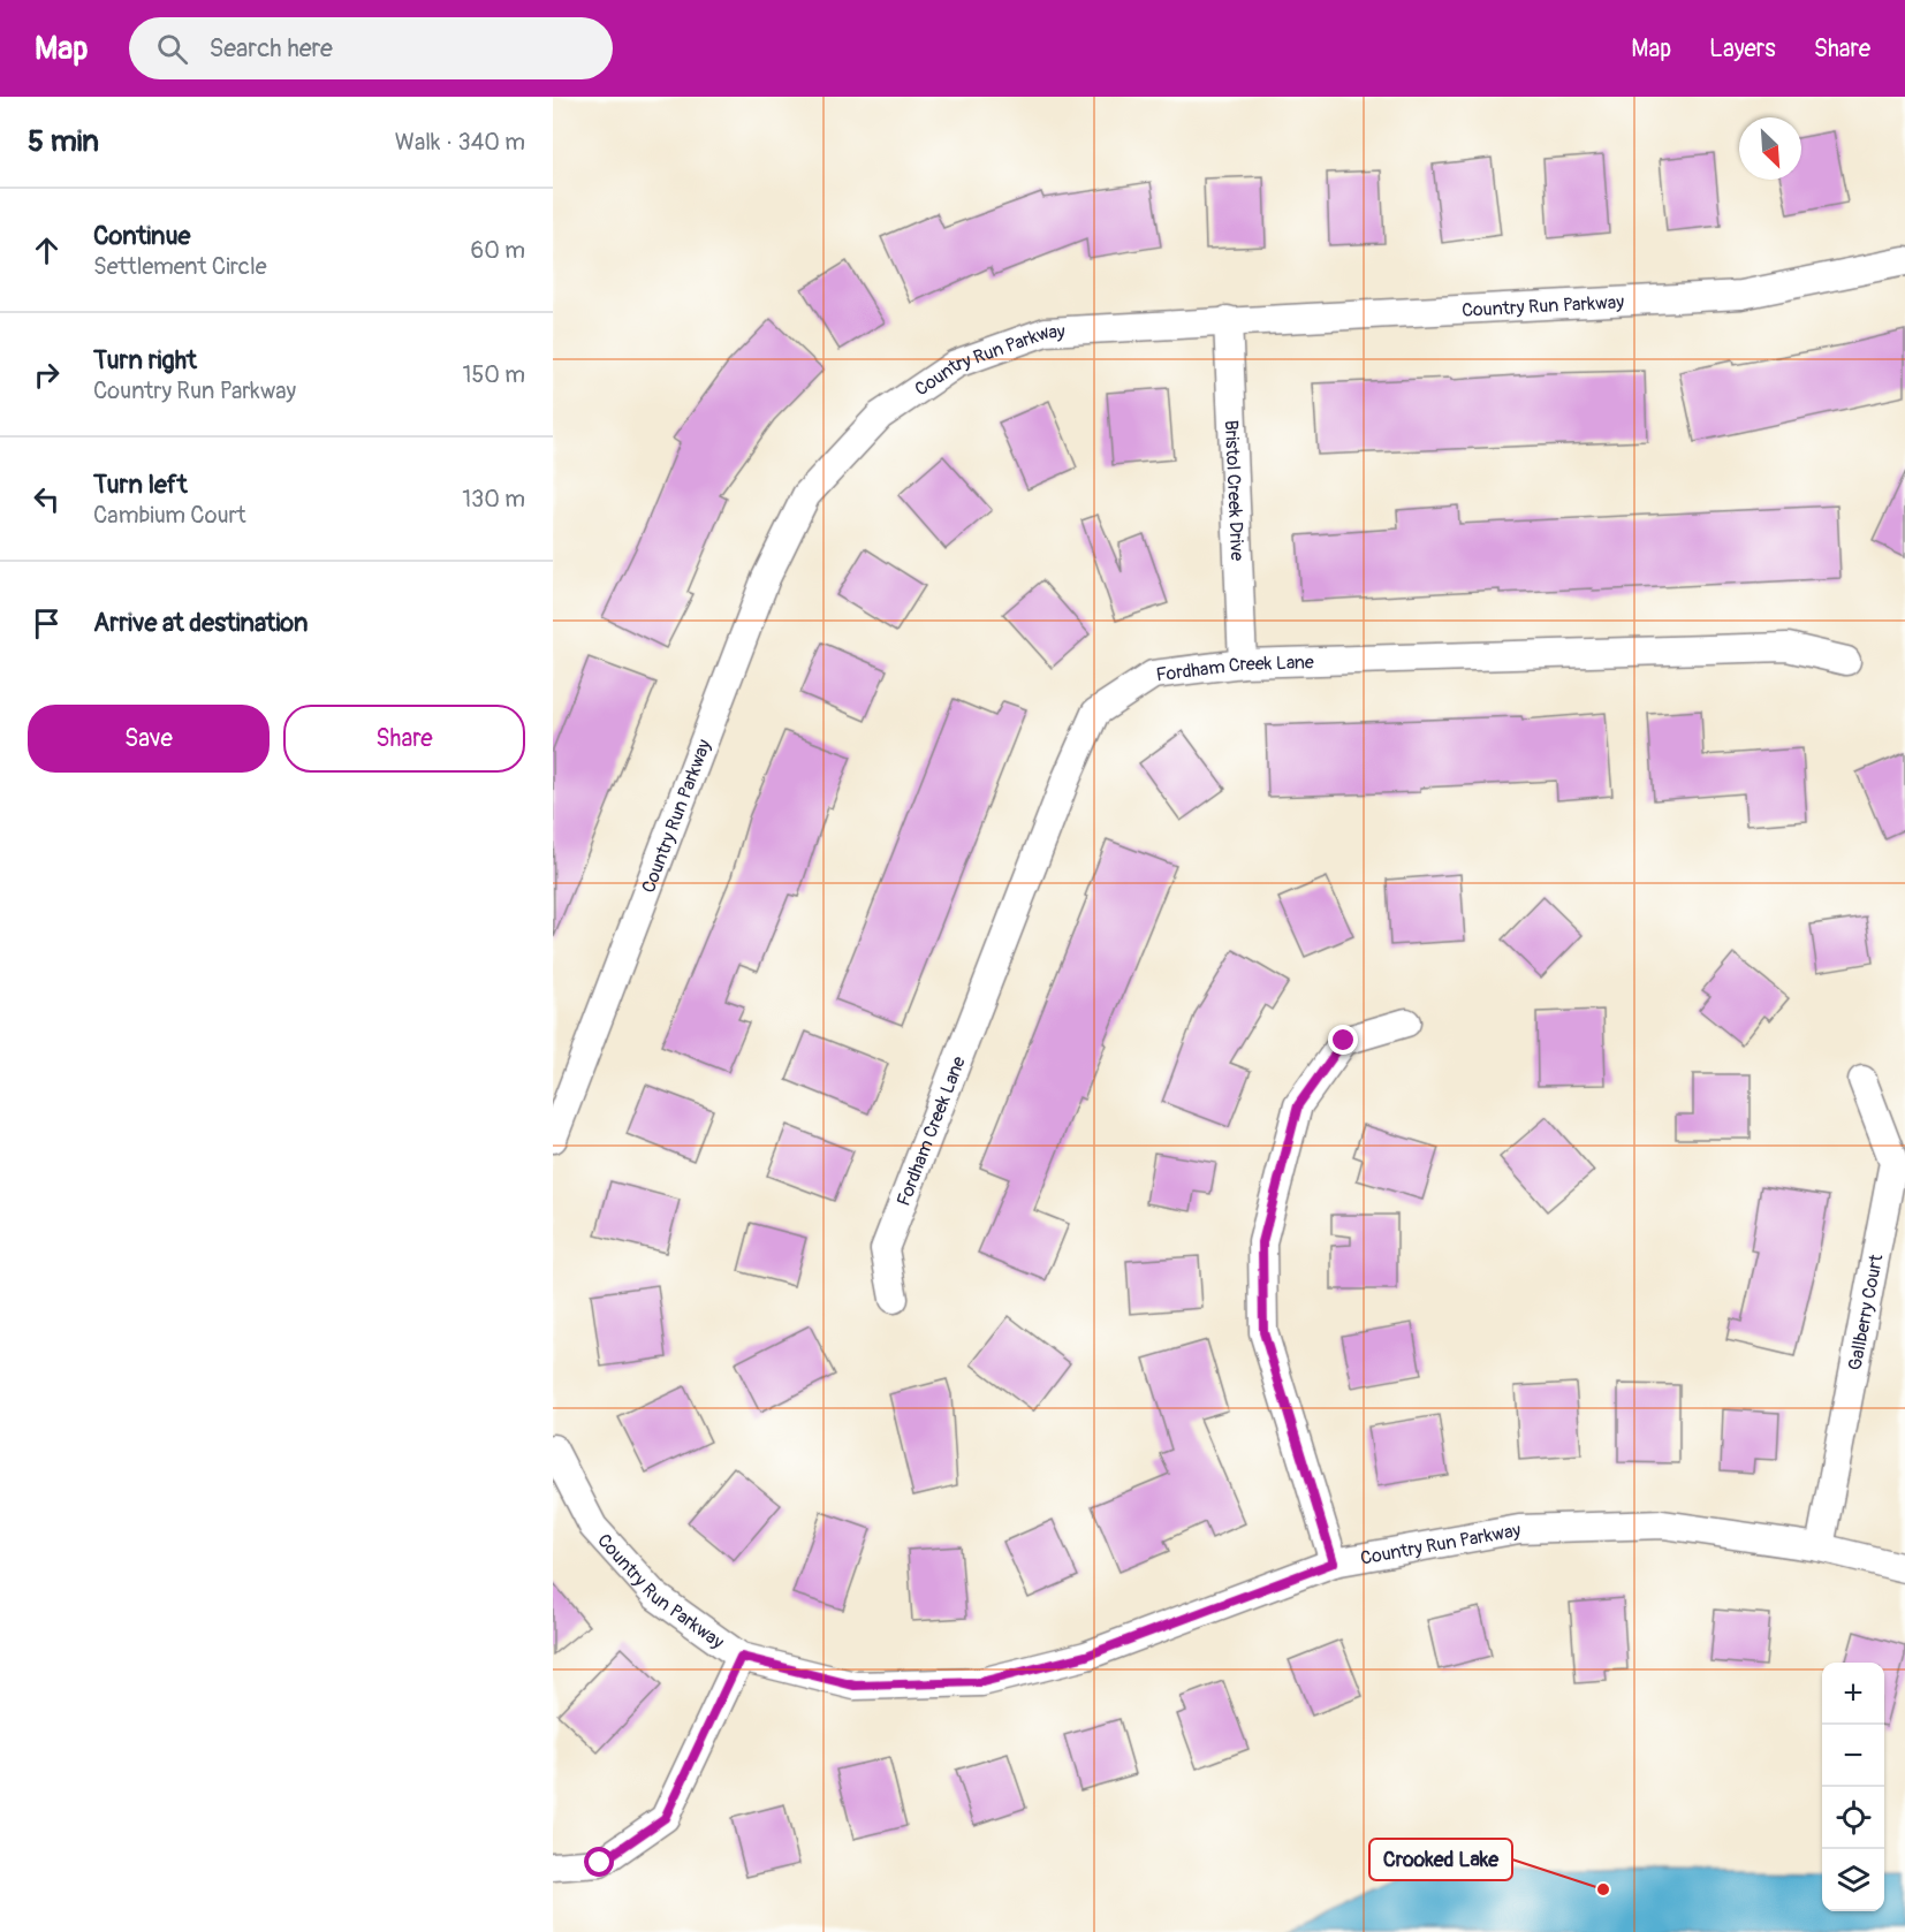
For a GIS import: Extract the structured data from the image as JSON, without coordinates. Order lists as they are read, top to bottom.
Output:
{
  "streets": {
    "street": [
      "Country Run Parkway",
      "Bristol Creek Drive",
      "Fordham Creek Lane",
      "Gallberry Court"
    ]
  },
  "crossings": [
    ["Country Run Parkway", "Bristol Creek Drive"],
    ["Country Run Parkway", "Gallberry Court"],
    ["Bristol Creek Drive", "Fordham Creek Lane"]
  ],
  "places": ["Crooked Lake"],
  "north": "bottom right",
  "page": {
    "header": "Map",
    "search": "Search here",
    "nav": ["Map", "Layers", "Share"],
    "heading": ["5 min", "Walk · 340 m"],
    "list": [
      ["Continue", "Settlement Circle", "60 m"],
      ["Turn right", "Country Run Parkway", "150 m"],
      ["Turn left", "Cambium Court", "130 m"],
      "Arrive at destination"
    ],
    "buttons": ["Save", "Share"],
    "map_buttons": ["+", "−"]
  }
}
